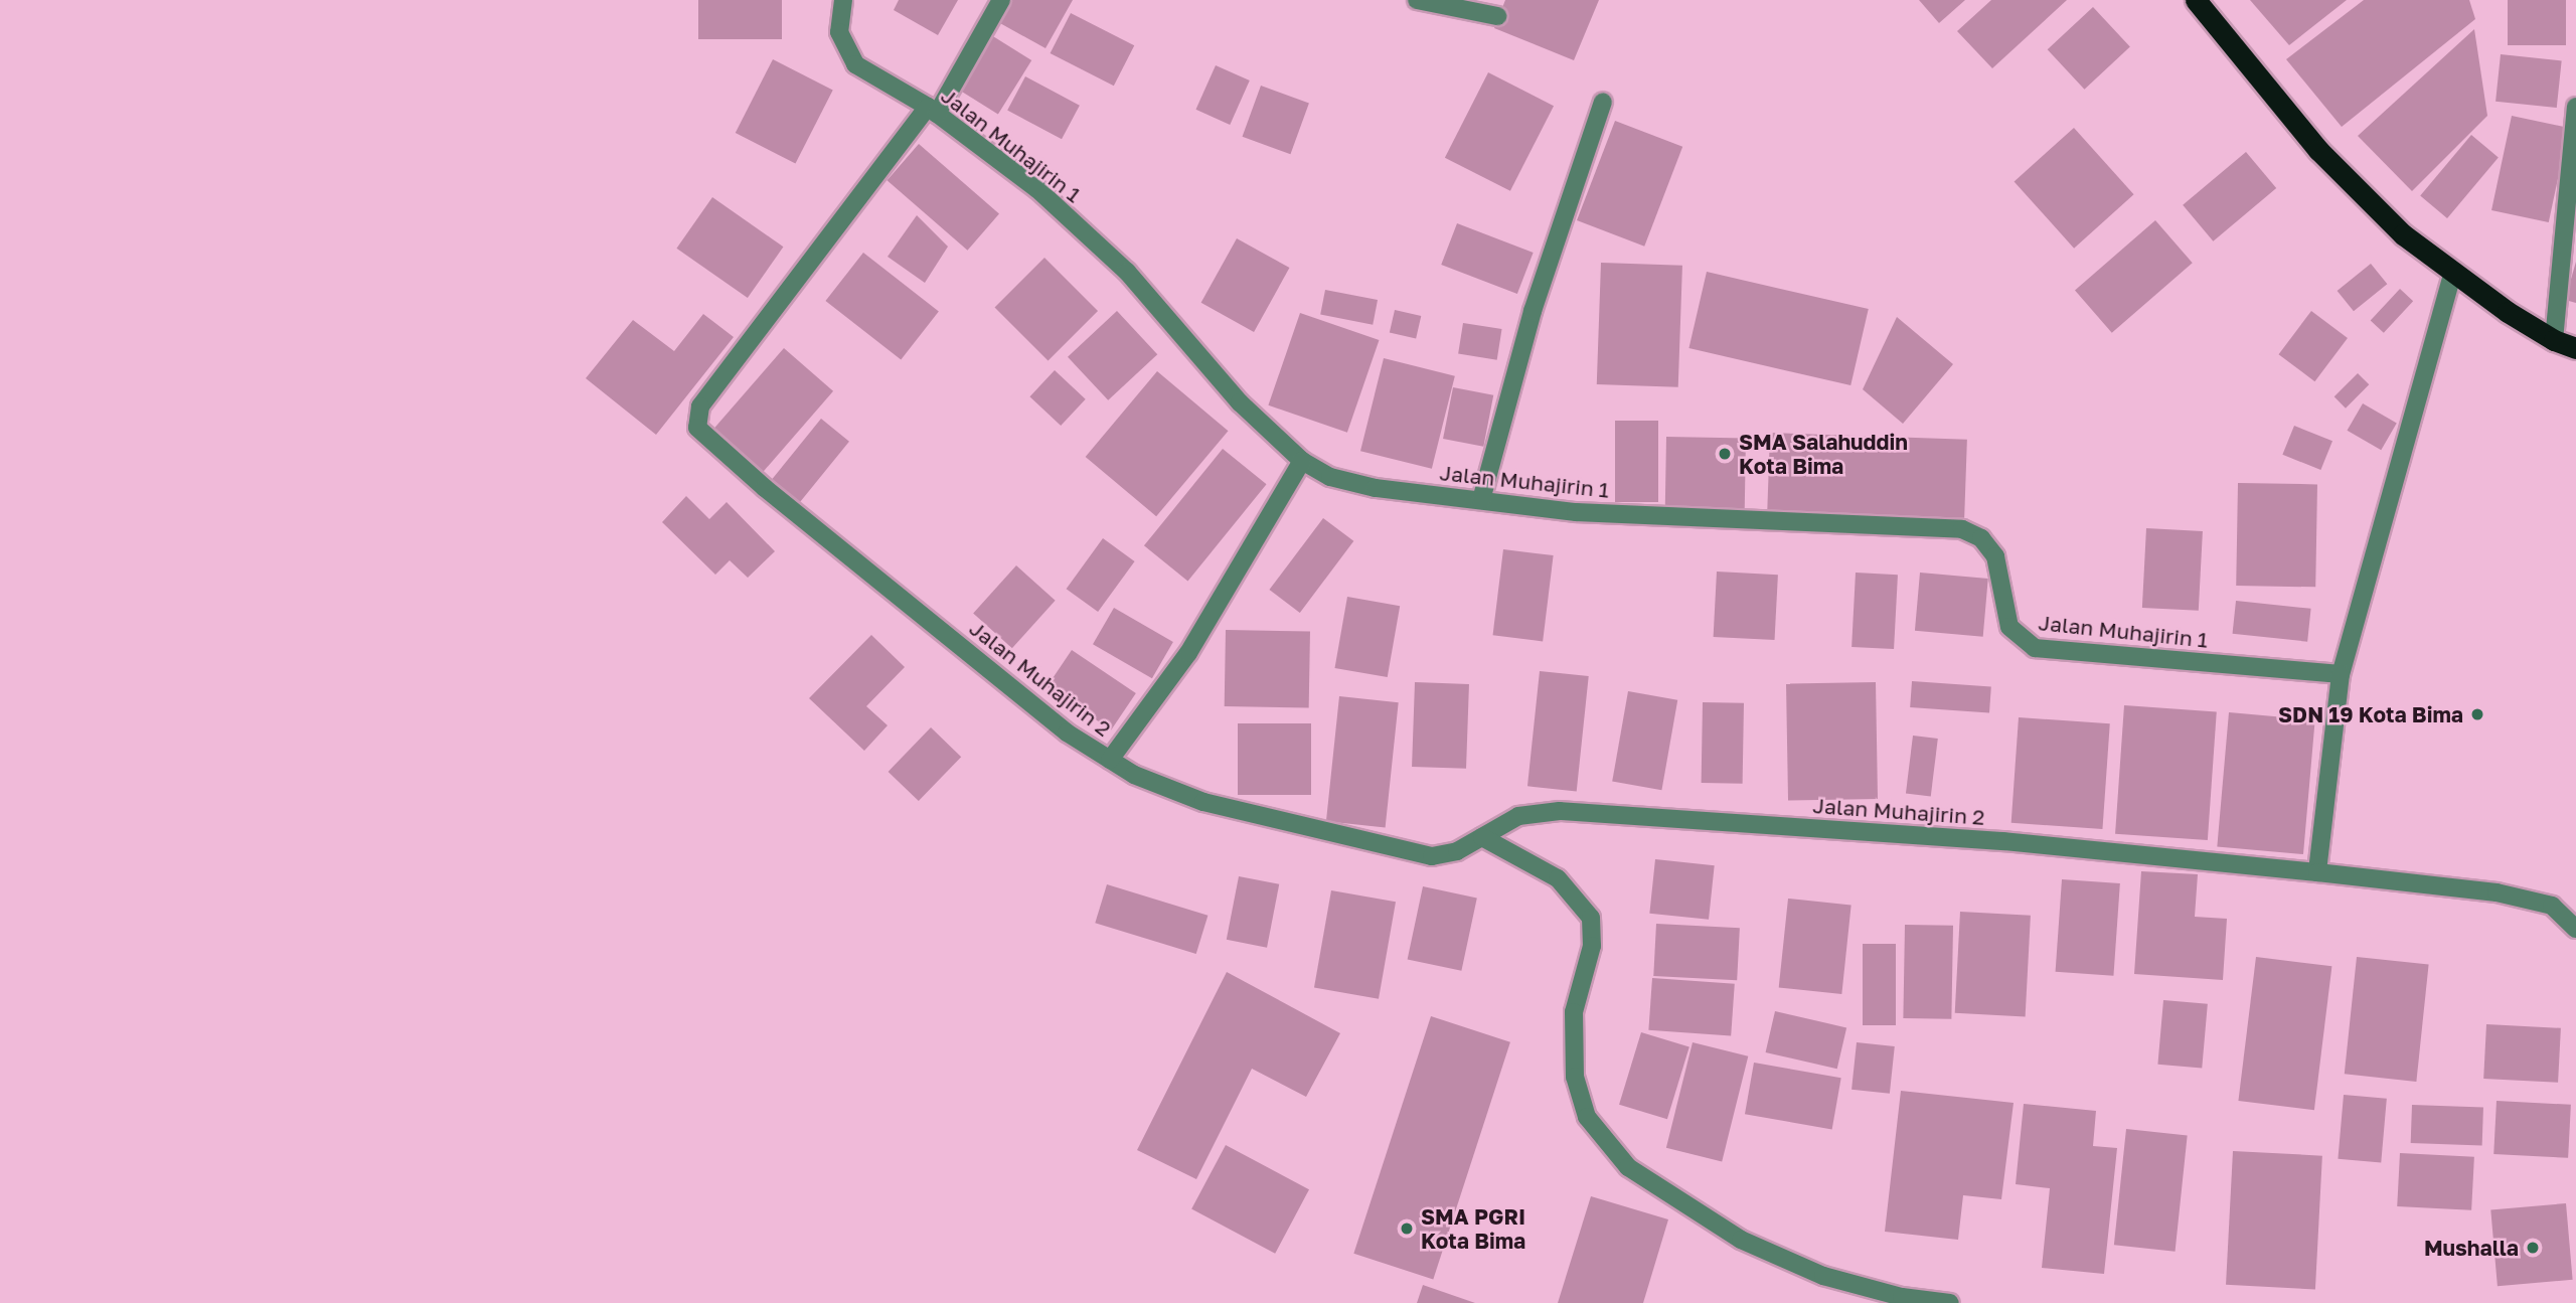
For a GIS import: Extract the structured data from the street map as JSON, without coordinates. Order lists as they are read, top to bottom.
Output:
{
  "streets": {
    "street": ["Jalan Muhajirin 1", "Jalan Muhajirin 2"]
  },
  "crossings": [
    ["Jalan Muhajirin 1", "Jalan Muhajirin 2"]
  ],
  "places": [
    "SMA Salahuddin Kota Bima",
    "SDN 19 Kota Bima",
    "SMA PGRI Kota Bima",
    "Mushalla"
  ]
}
